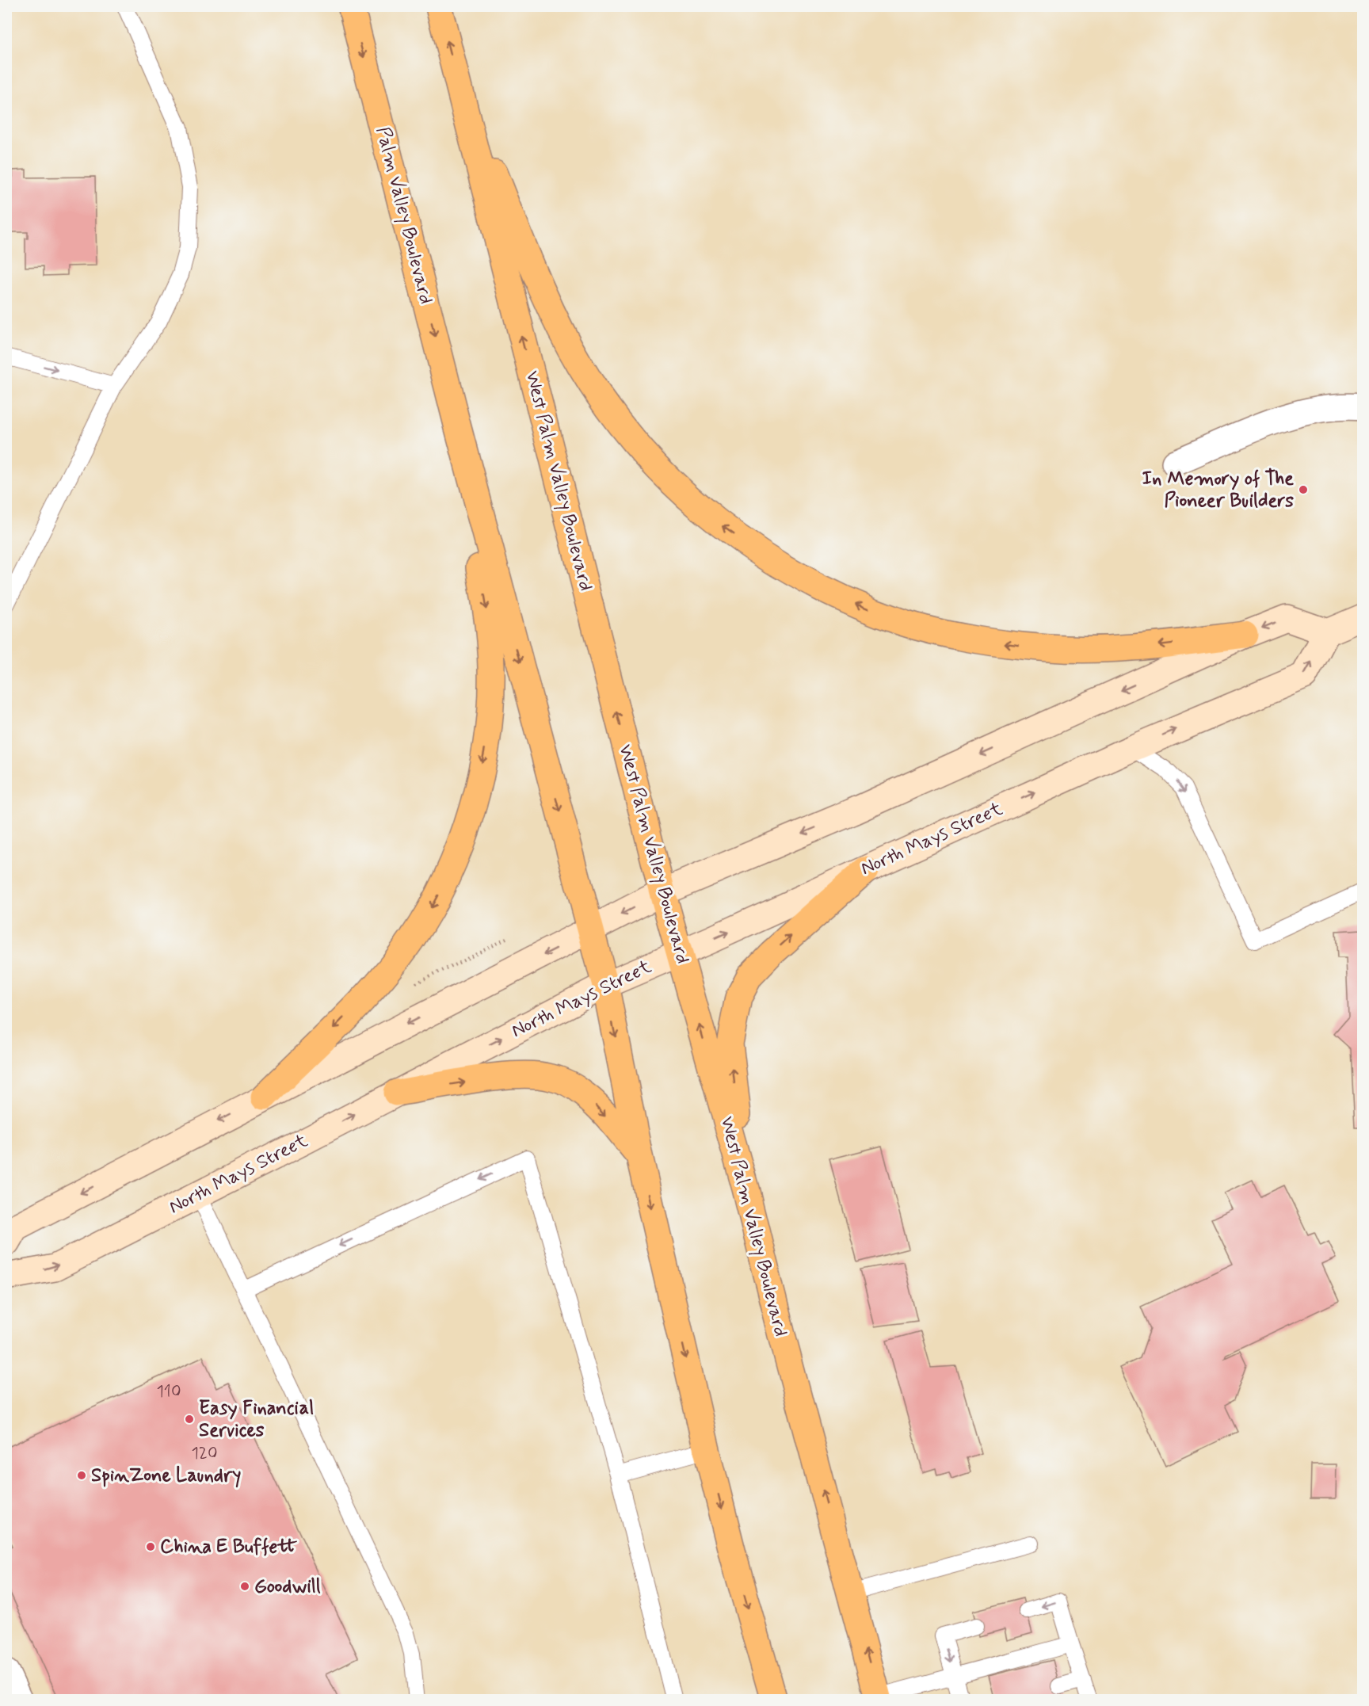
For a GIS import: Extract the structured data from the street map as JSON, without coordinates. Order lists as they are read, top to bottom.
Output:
{
  "streets": {
    "highway": ["Palm Valley Boulevard", "West Palm Valley Boulevard"],
    "main road": ["North Mays Street"]
  },
  "crossings": [
    ["West Palm Valley Boulevard", "North Mays Street"]
  ],
  "one_way": ["Palm Valley Boulevard"],
  "places": [
    "In Memory of The Pioneer Builders",
    "Easy Financial Services",
    "SpinZone Laundry",
    "China E Buffett",
    "Goodwill"
  ],
  "house_numbers": ["110", "120"]
}
